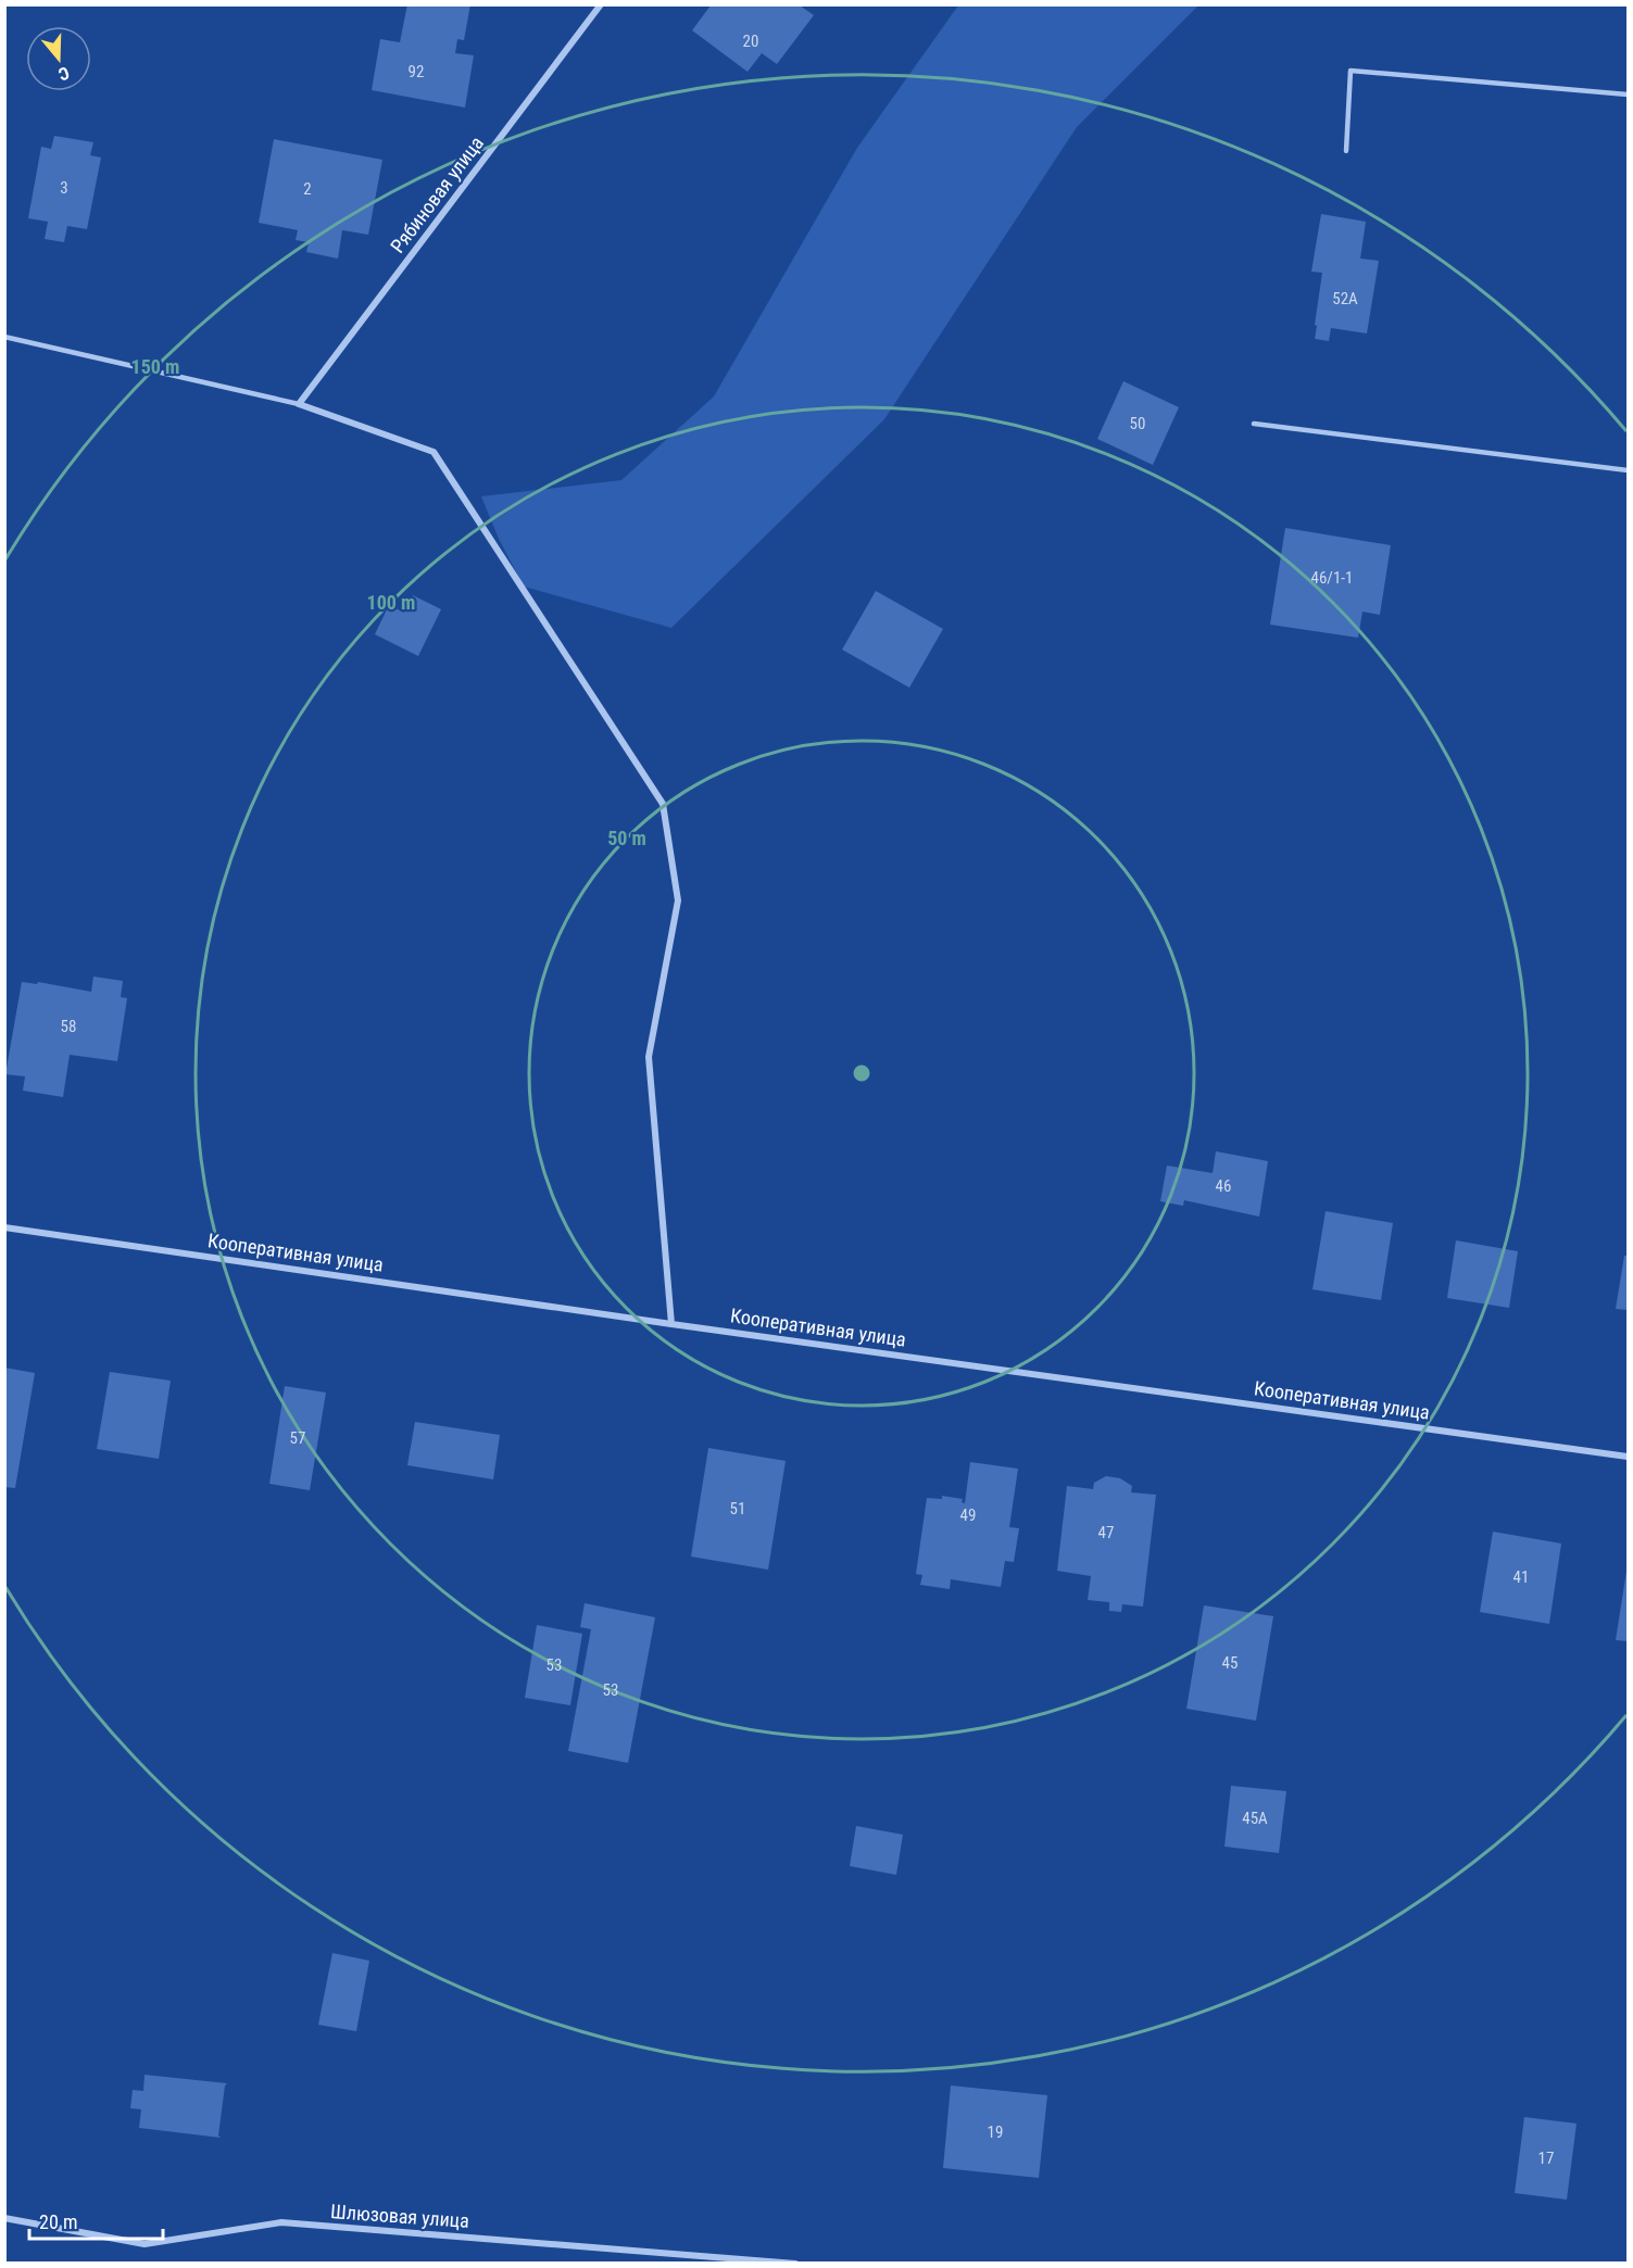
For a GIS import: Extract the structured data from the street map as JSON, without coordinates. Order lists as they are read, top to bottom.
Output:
{
  "streets": {
    "street": ["Рябиновая улица", "Кооперативная улица", "Шлюзовая улица"]
  },
  "house_numbers": [
    "20",
    "92",
    "3",
    "2",
    "52А",
    "50",
    "46/1-1",
    "58",
    "46",
    "57",
    "51",
    "49",
    "47",
    "41",
    "45",
    "53",
    "53",
    "45А",
    "19",
    "17"
  ],
  "scale_bar": "20 m",
  "north": "bottom",
  "rings": ["150 m", "100 m", "50 m"]
}
